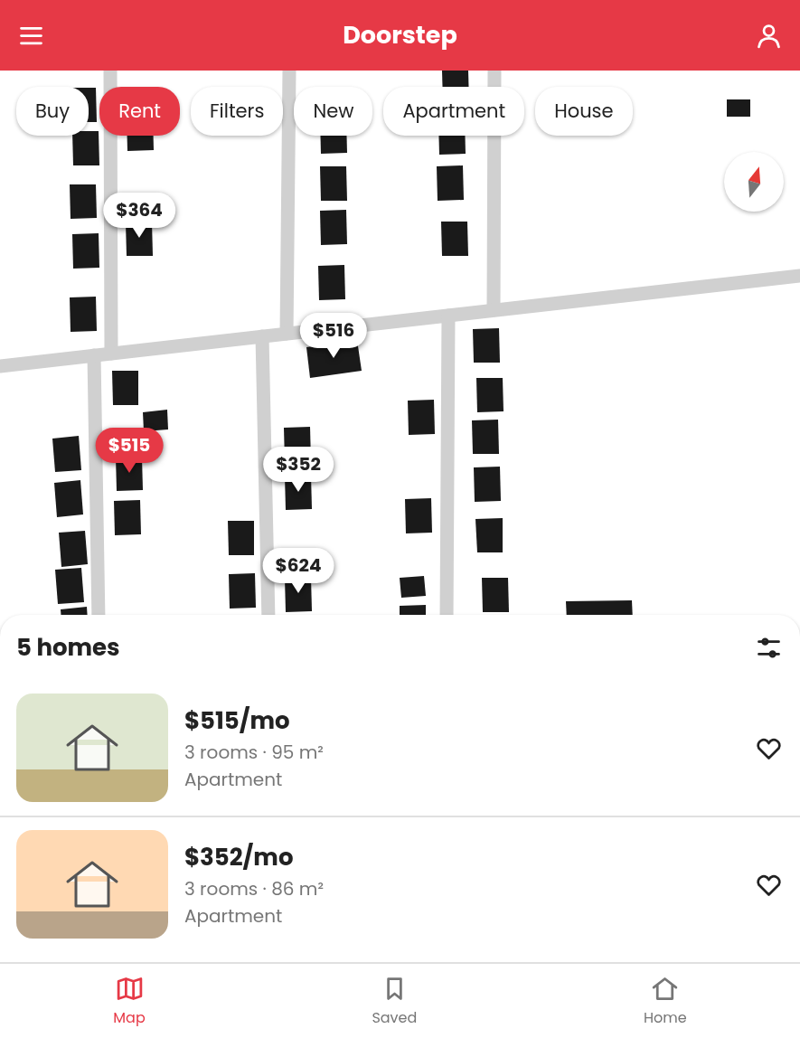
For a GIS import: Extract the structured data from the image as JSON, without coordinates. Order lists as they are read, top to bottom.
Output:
{
  "north": "top",
  "page": {
    "header": "Doorstep",
    "chip": [
      "Buy",
      "Rent",
      "Filters",
      "New",
      "Apartment",
      "House"
    ],
    "price": [
      "$364",
      "$516",
      "$515",
      "$352",
      "$624"
    ],
    "heading": "5 homes",
    "list": [
      {
        "name": "$515/mo",
        "note": "3 rooms · 95 m² · Apartment"
      },
      {
        "name": "$352/mo",
        "note": "3 rooms · 86 m² · Apartment"
      }
    ],
    "tabs": ["Map", "Saved", "Home"]
  }
}
